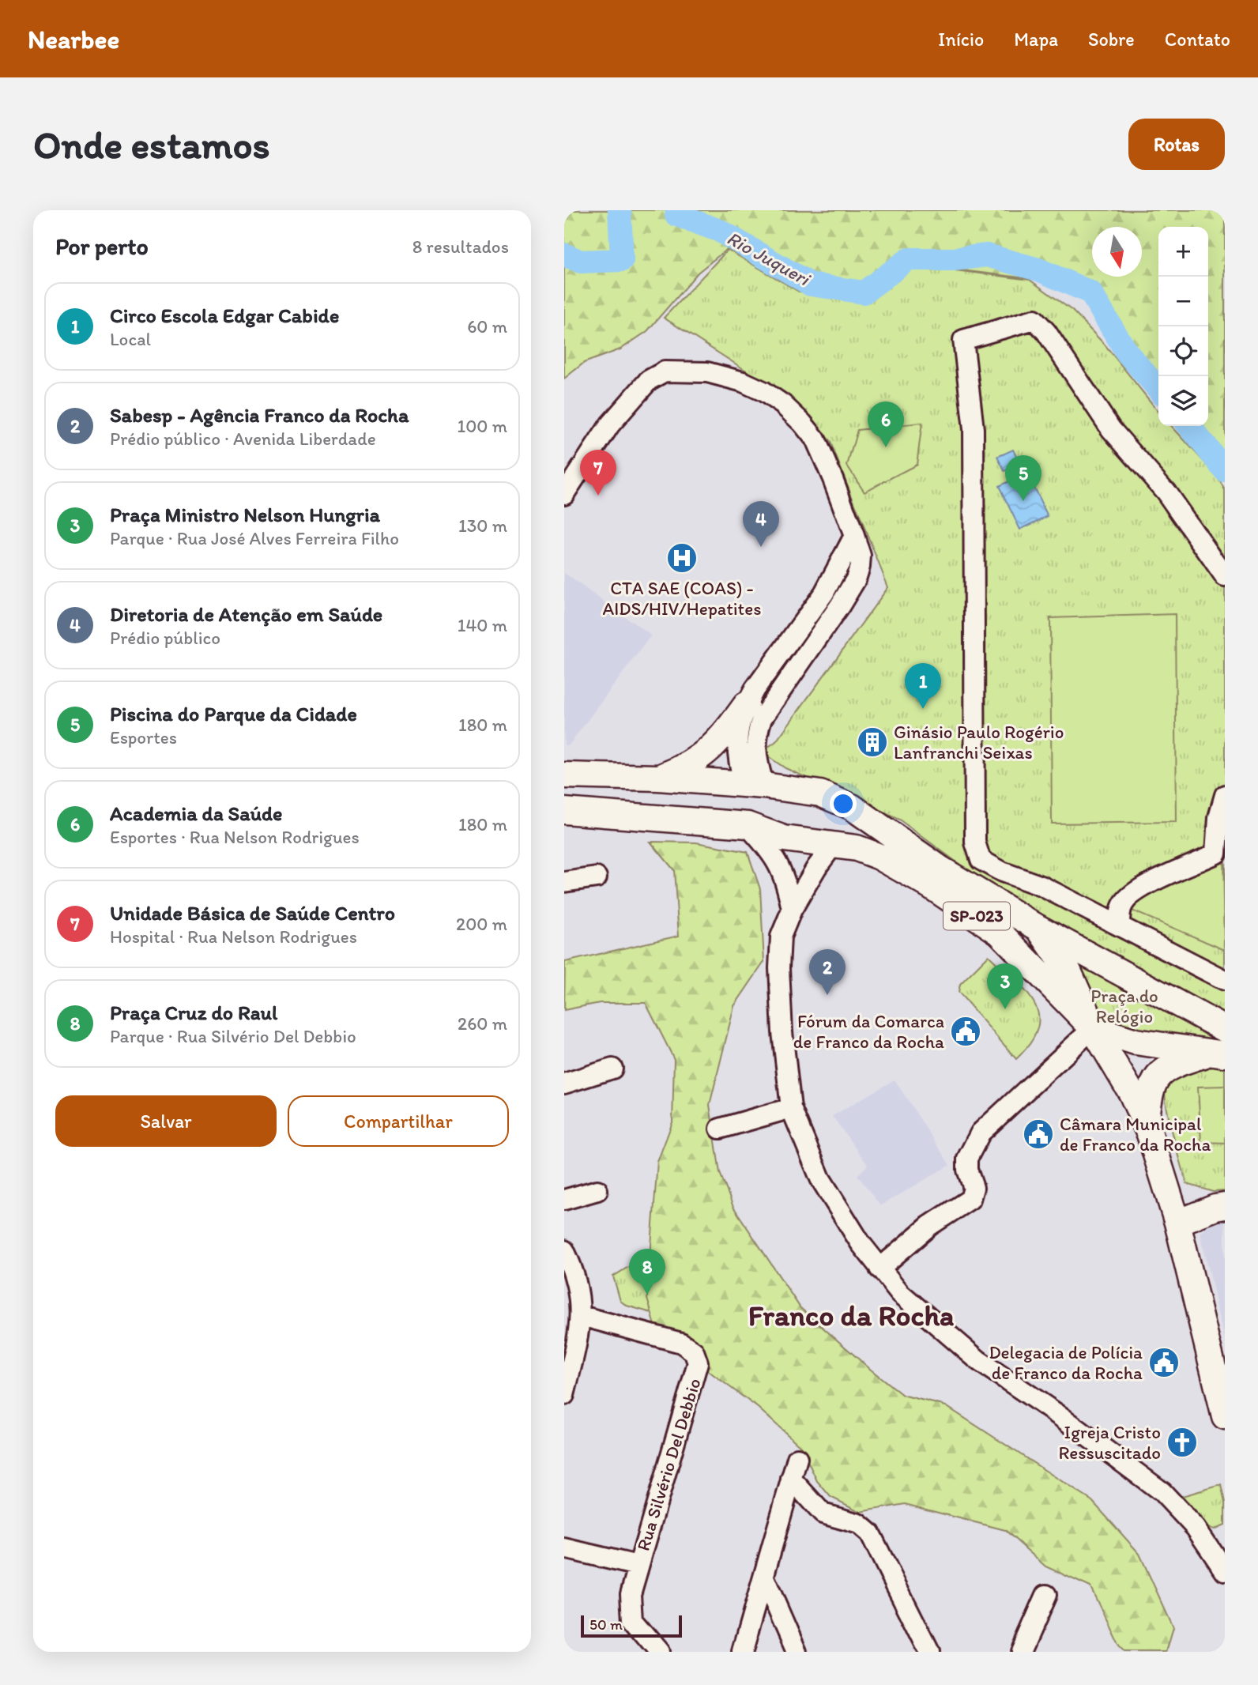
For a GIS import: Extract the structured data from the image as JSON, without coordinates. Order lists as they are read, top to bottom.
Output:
{
  "streets": {
    "main road": ["SP-023"],
    "street": ["Rua Silvério Del Debbio"]
  },
  "districts": ["Franco da Rocha"],
  "water": ["Rio Juqueri"],
  "parks": ["Praça do Relógio"],
  "places": {
    "hospital": ["CTA SAE (COAS) - AIDS/HIV/Hepatites"],
    "building": ["Ginásio Paulo Rogério Lanfranchi Seixas"],
    "public building": ["Fórum da Comarca de Franco da Rocha", "Câmara Municipal de Franco da Rocha", "Delegacia de Polícia de Franco da Rocha"],
    "church": ["Igreja Cristo Ressuscitado"]
  },
  "scale_bar": "50 m",
  "north": "bottom",
  "page": {
    "header": "Nearbee",
    "nav": [
      "Início",
      "Mapa",
      "Sobre",
      "Contato"
    ],
    "buttons": [
      "Rotas",
      ["Salvar", "Compartilhar"]
    ],
    "title": "Onde estamos",
    "heading": ["Por perto", "8 resultados"],
    "map_buttons": ["+", "−"],
    "list": [
      {
        "mark": "1",
        "name": "Circo Escola Edgar Cabide",
        "note": "Local",
        "value": "60 m"
      },
      {
        "mark": "2",
        "name": "Sabesp - Agência Franco da Rocha",
        "note": "Prédio público · Avenida Liberdade",
        "value": "100 m"
      },
      {
        "mark": "3",
        "name": "Praça Ministro Nelson Hungria",
        "note": "Parque · Rua José Alves Ferreira Filho",
        "value": "130 m"
      },
      {
        "mark": "4",
        "name": "Diretoria de Atenção em Saúde",
        "note": "Prédio público",
        "value": "140 m"
      },
      {
        "mark": "5",
        "name": "Piscina do Parque da Cidade",
        "note": "Esportes",
        "value": "180 m"
      },
      {
        "mark": "6",
        "name": "Academia da Saúde",
        "note": "Esportes · Rua Nelson Rodrigues",
        "value": "180 m"
      },
      {
        "mark": "7",
        "name": "Unidade Básica de Saúde Centro",
        "note": "Hospital · Rua Nelson Rodrigues",
        "value": "200 m"
      },
      {
        "mark": "8",
        "name": "Praça Cruz do Raul",
        "note": "Parque · Rua Silvério Del Debbio",
        "value": "260 m"
      }
    ],
    "pins": [
      "6",
      "7",
      "5",
      "4",
      "1",
      "2",
      "3",
      "8"
    ],
    "scale": "50 m"
  }
}
